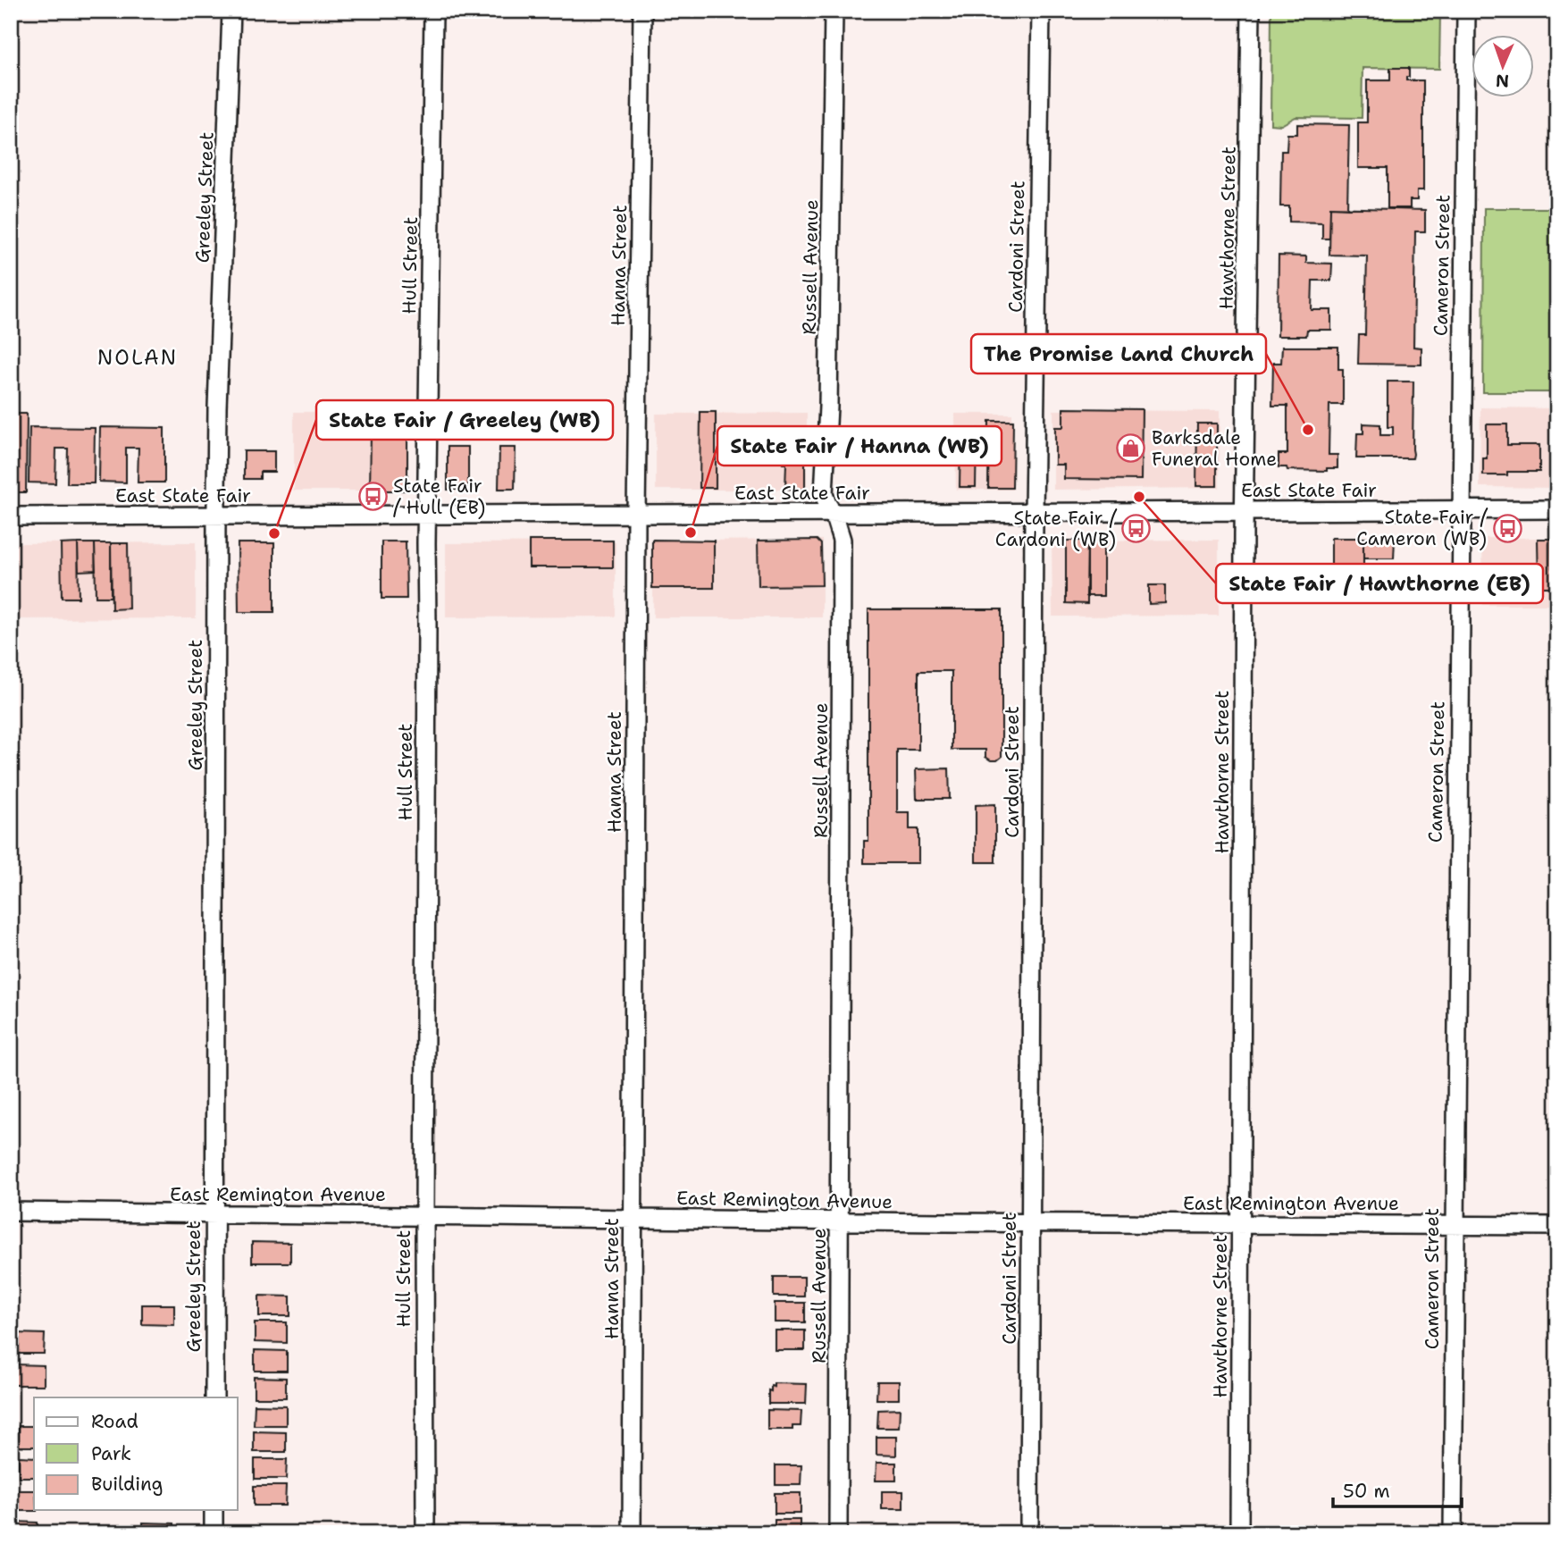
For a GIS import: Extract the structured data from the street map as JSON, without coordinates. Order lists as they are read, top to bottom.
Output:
{
  "streets": {
    "street": [
      "Greeley Street",
      "Hawthorne Street",
      "Cardoni Street",
      "Hull Street",
      "Hanna Street",
      "Cameron Street",
      "Russell Avenue",
      "East State Fair",
      "East Remington Avenue"
    ]
  },
  "crossings": [
    ["Greeley Street", "East State Fair"],
    ["Greeley Street", "East Remington Avenue"],
    ["Hawthorne Street", "East State Fair"],
    ["Hawthorne Street", "East Remington Avenue"],
    ["Cardoni Street", "East State Fair"],
    ["Cardoni Street", "East Remington Avenue"],
    ["Hull Street", "East State Fair"],
    ["Hull Street", "East Remington Avenue"],
    ["Hanna Street", "East State Fair"],
    ["Hanna Street", "East Remington Avenue"],
    ["Cameron Street", "East State Fair"],
    ["Cameron Street", "East Remington Avenue"],
    ["Russell Avenue", "East State Fair"],
    ["Russell Avenue", "East Remington Avenue"]
  ],
  "districts": ["NOLAN"],
  "places": {
    "other": [
      "The Promise Land Church",
      "State Fair / Hawthorne (EB)",
      "State Fair / Hanna (WB)",
      "State Fair / Greeley (WB)"
    ],
    "shop": ["Barksdale Funeral Home"],
    "bus stop": ["State Fair / Hull (EB)", "State Fair / Cameron (WB)", "State Fair / Cardoni (WB)"]
  },
  "legend": ["Road", "Park", "Building"],
  "scale_bar": "50 m",
  "north": "bottom"
}
